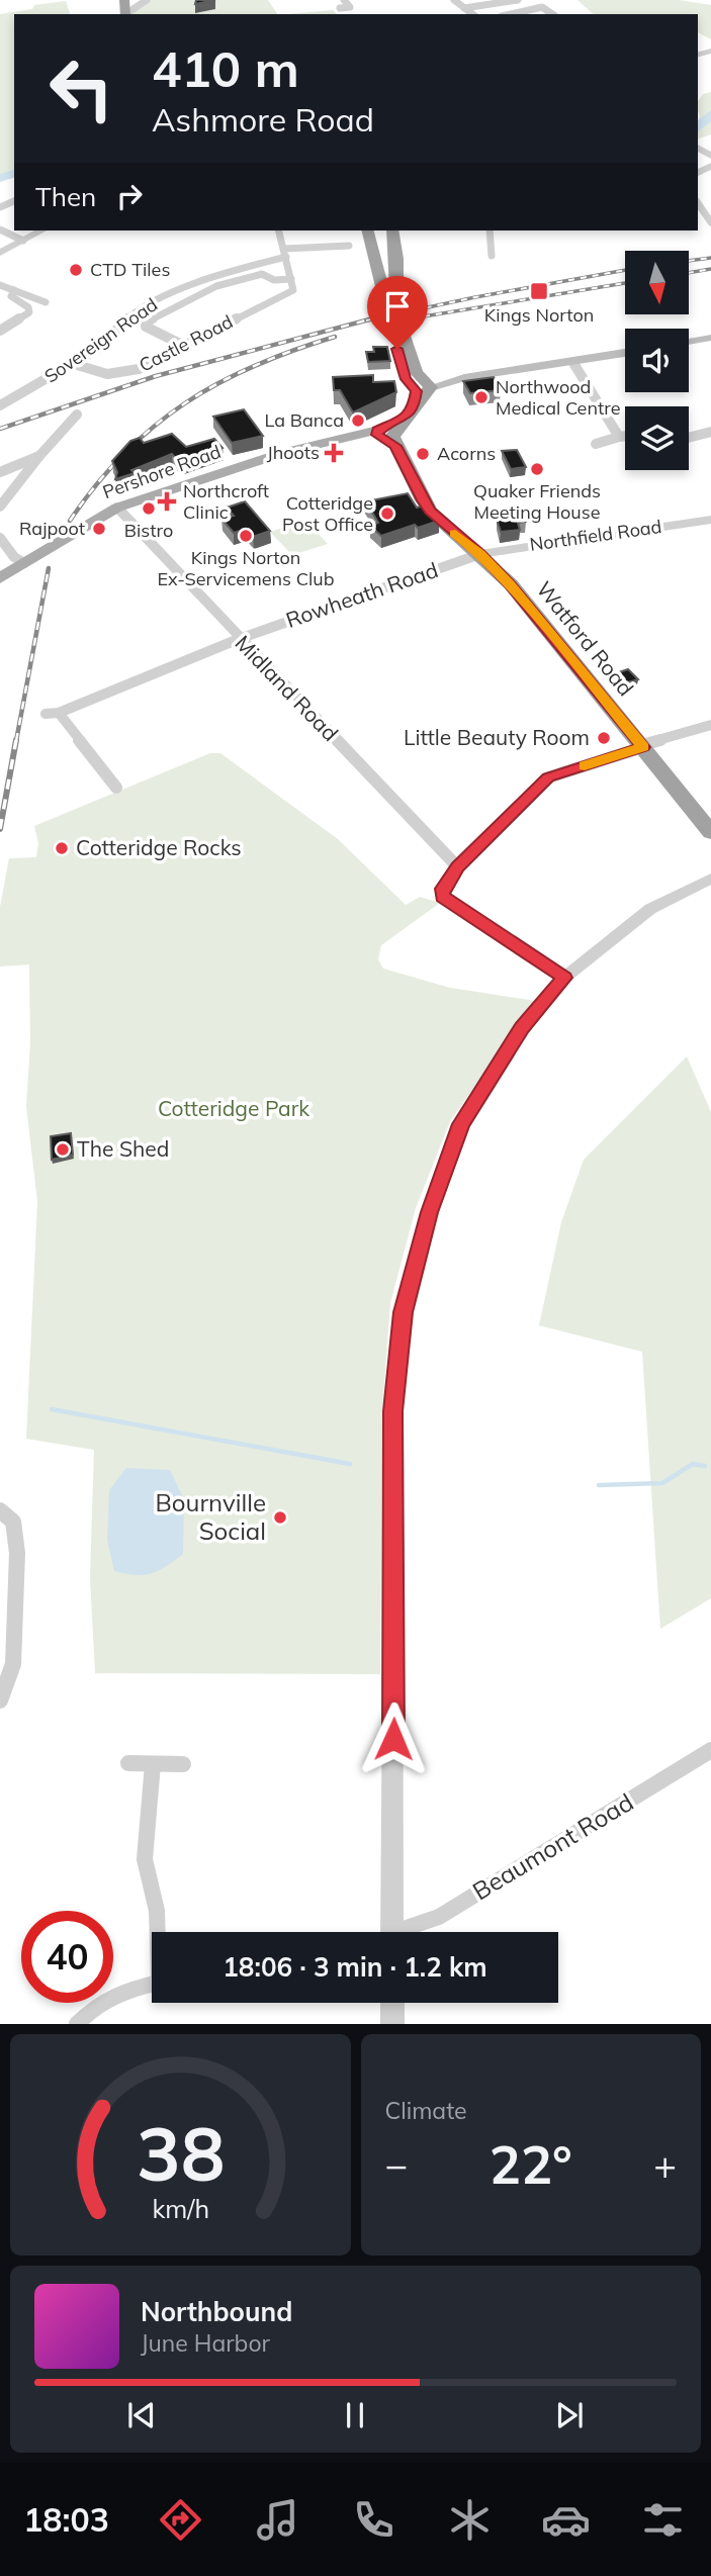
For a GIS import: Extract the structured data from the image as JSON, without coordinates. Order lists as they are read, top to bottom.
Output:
{
  "streets": {
    "highway": ["Watford Road"],
    "main road": ["Pershore Road"],
    "street": [
      "Sovereign Road",
      "Castle Road",
      "Northfield Road",
      "Rowheath Road",
      "Midland Road",
      "Beaumont Road"
    ]
  },
  "crossings": [
    ["Sovereign Road", "Castle Road"],
    ["Pershore Road", "Watford Road"],
    ["Pershore Road", "Midland Road"],
    ["Northfield Road", "Rowheath Road"],
    ["Northfield Road", "Watford Road"],
    ["Rowheath Road", "Watford Road"],
    ["Rowheath Road", "Midland Road"]
  ],
  "parks": ["Cotteridge Park"],
  "places": {
    "other": [
      "CTD Tiles",
      "Northwood Medical Centre",
      "La Banca",
      "Acorns",
      "Quaker Friends Meeting House",
      "Bistro",
      "Cotteridge Post Office",
      "Rajpoot",
      "Kings Norton Ex-Servicemens Club",
      "Little Beauty Room",
      "Cotteridge Rocks",
      "The Shed",
      "Bournville Social"
    ],
    "transit": ["Kings Norton"],
    "health": ["Jhoots", "Northcroft Clinic"]
  },
  "north": "bottom",
  "page": {
    "turn": ["410 m", "Ashmore Road"],
    "then": "Then",
    "limit": "40",
    "trip": "18:06 · 3 min · 1.2 km",
    "tile": "Climate",
    "heat": ["−", "22°", "+"],
    "song": ["Northbound", "June Harbor"],
    "tabs": "18:03",
    "gauge": ["38", "km/h"]
  }
}
